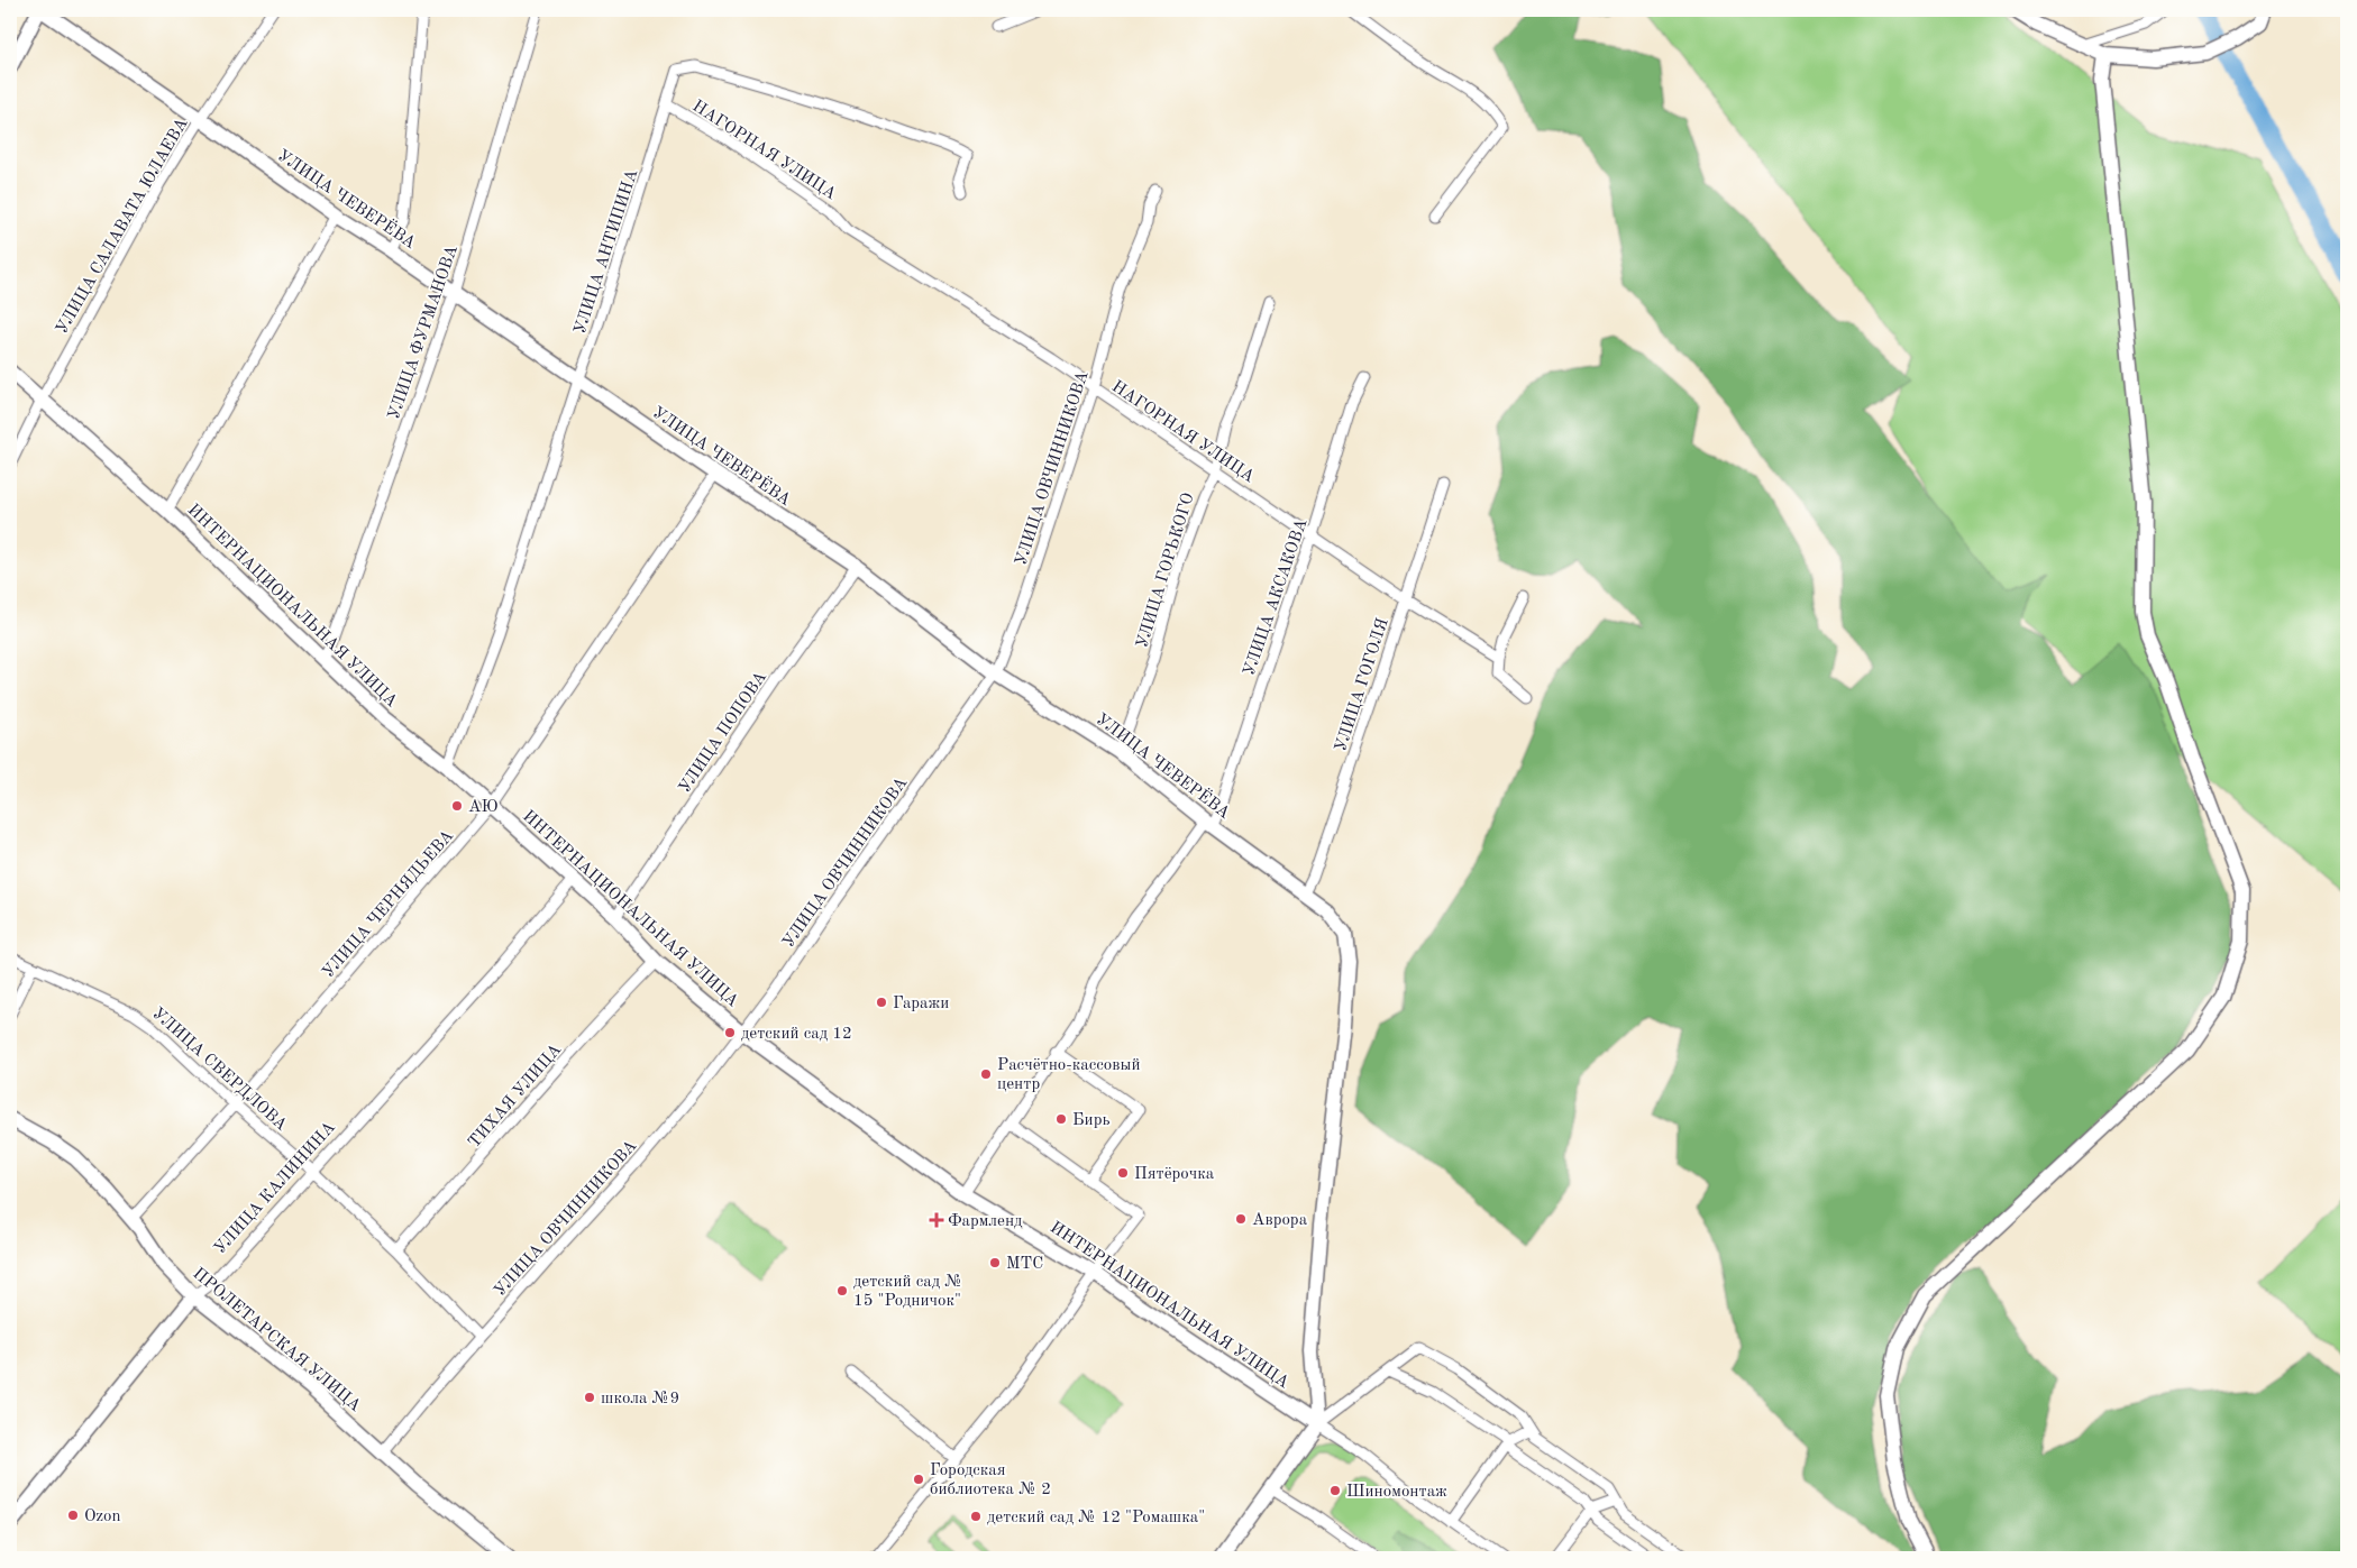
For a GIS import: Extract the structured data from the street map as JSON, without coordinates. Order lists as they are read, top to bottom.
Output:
{
  "streets": {
    "street": [
      "НАГОРНАЯ УЛИЦА",
      "УЛИЦА ЧЕВЕРЁВА",
      "УЛИЦА САЛАВАТА ЮЛАЕВА",
      "УЛИЦА АНТИПИНА",
      "УЛИЦА ФУРМАНОВА",
      "УЛИЦА ОВЧИННИКОВА",
      "УЛИЦА ГОРЬКОГО",
      "УЛИЦА АКСАКОВА",
      "ИНТЕРНАЦИОНАЛЬНАЯ УЛИЦА",
      "УЛИЦА ГОГОЛЯ",
      "УЛИЦА ПОПОВА",
      "УЛИЦА ЧЕРНЯДЬЕВА",
      "УЛИЦА СВЕРДЛОВА",
      "ТИХАЯ УЛИЦА",
      "УЛИЦА КАЛИНИНА",
      "ПРОЛЕТАРСКАЯ УЛИЦА"
    ]
  },
  "crossings": [
    ["НАГОРНАЯ УЛИЦА", "УЛИЦА АНТИПИНА"],
    ["НАГОРНАЯ УЛИЦА", "УЛИЦА ОВЧИННИКОВА"],
    ["НАГОРНАЯ УЛИЦА", "УЛИЦА ГОРЬКОГО"],
    ["НАГОРНАЯ УЛИЦА", "УЛИЦА АКСАКОВА"],
    ["НАГОРНАЯ УЛИЦА", "УЛИЦА ГОГОЛЯ"],
    ["УЛИЦА ЧЕВЕРЁВА", "УЛИЦА САЛАВАТА ЮЛАЕВА"],
    ["УЛИЦА ЧЕВЕРЁВА", "УЛИЦА АНТИПИНА"],
    ["УЛИЦА ЧЕВЕРЁВА", "УЛИЦА ФУРМАНОВА"],
    ["УЛИЦА ЧЕВЕРЁВА", "УЛИЦА ОВЧИННИКОВА"],
    ["УЛИЦА ЧЕВЕРЁВА", "УЛИЦА ГОРЬКОГО"],
    ["УЛИЦА ЧЕВЕРЁВА", "УЛИЦА АКСАКОВА"],
    ["УЛИЦА ЧЕВЕРЁВА", "ИНТЕРНАЦИОНАЛЬНАЯ УЛИЦА"],
    ["УЛИЦА ЧЕВЕРЁВА", "УЛИЦА ГОГОЛЯ"],
    ["УЛИЦА ЧЕВЕРЁВА", "УЛИЦА ПОПОВА"],
    ["УЛИЦА ЧЕВЕРЁВА", "УЛИЦА ЧЕРНЯДЬЕВА"],
    ["УЛИЦА САЛАВАТА ЮЛАЕВА", "ИНТЕРНАЦИОНАЛЬНАЯ УЛИЦА"],
    ["УЛИЦА АНТИПИНА", "ИНТЕРНАЦИОНАЛЬНАЯ УЛИЦА"],
    ["УЛИЦА ФУРМАНОВА", "ИНТЕРНАЦИОНАЛЬНАЯ УЛИЦА"],
    ["УЛИЦА ОВЧИННИКОВА", "ИНТЕРНАЦИОНАЛЬНАЯ УЛИЦА"],
    ["УЛИЦА ОВЧИННИКОВА", "УЛИЦА СВЕРДЛОВА"],
    ["УЛИЦА ОВЧИННИКОВА", "ПРОЛЕТАРСКАЯ УЛИЦА"],
    ["УЛИЦА АКСАКОВА", "ИНТЕРНАЦИОНАЛЬНАЯ УЛИЦА"],
    ["ИНТЕРНАЦИОНАЛЬНАЯ УЛИЦА", "УЛИЦА ПОПОВА"],
    ["ИНТЕРНАЦИОНАЛЬНАЯ УЛИЦА", "УЛИЦА ЧЕРНЯДЬЕВА"],
    ["ИНТЕРНАЦИОНАЛЬНАЯ УЛИЦА", "ТИХАЯ УЛИЦА"],
    ["ИНТЕРНАЦИОНАЛЬНАЯ УЛИЦА", "УЛИЦА КАЛИНИНА"],
    ["УЛИЦА ЧЕРНЯДЬЕВА", "УЛИЦА СВЕРДЛОВА"],
    ["УЛИЦА ЧЕРНЯДЬЕВА", "ПРОЛЕТАРСКАЯ УЛИЦА"],
    ["УЛИЦА СВЕРДЛОВА", "ТИХАЯ УЛИЦА"],
    ["УЛИЦА СВЕРДЛОВА", "УЛИЦА КАЛИНИНА"],
    ["УЛИЦА КАЛИНИНА", "ПРОЛЕТАРСКАЯ УЛИЦА"]
  ],
  "places": {
    "other": [
      "АЮ",
      "Гаражи",
      "детский сад 12",
      "Расчётно-кассовый центр",
      "Бирь",
      "Пятёрочка",
      "Аврора",
      "МТС",
      "детский сад № 15 \"Родничок\"",
      "школа №9",
      "Городская библиотека № 2",
      "Шиномонтаж",
      "Ozon",
      "детский сад № 12 \"Ромашка\""
    ],
    "health": ["Фармленд"]
  }
}
